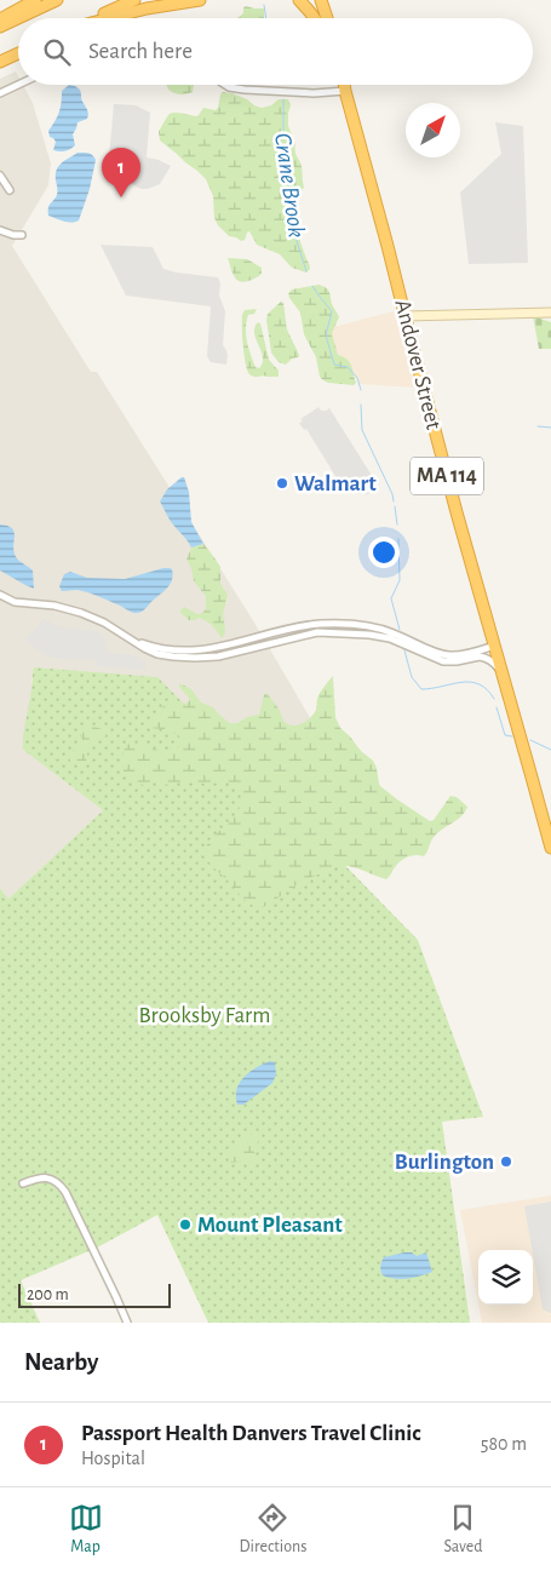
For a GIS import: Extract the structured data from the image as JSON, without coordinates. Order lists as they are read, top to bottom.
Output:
{
  "streets": {
    "highway": ["Andover Street", "MA 114"]
  },
  "water": ["Crane Brook"],
  "parks": ["Brooksby Farm"],
  "places": ["Walmart", "Burlington", "Mount Pleasant"],
  "scale_bar": "200 m",
  "north": "top right",
  "page": {
    "search": "Search here",
    "pins": "1",
    "scale": "200 m",
    "heading": "Nearby",
    "list": [
      {
        "mark": "1",
        "name": "Passport Health Danvers Travel Clinic",
        "note": "Hospital",
        "value": "580 m"
      }
    ],
    "nav": ["Map", "Directions", "Saved"]
  }
}
